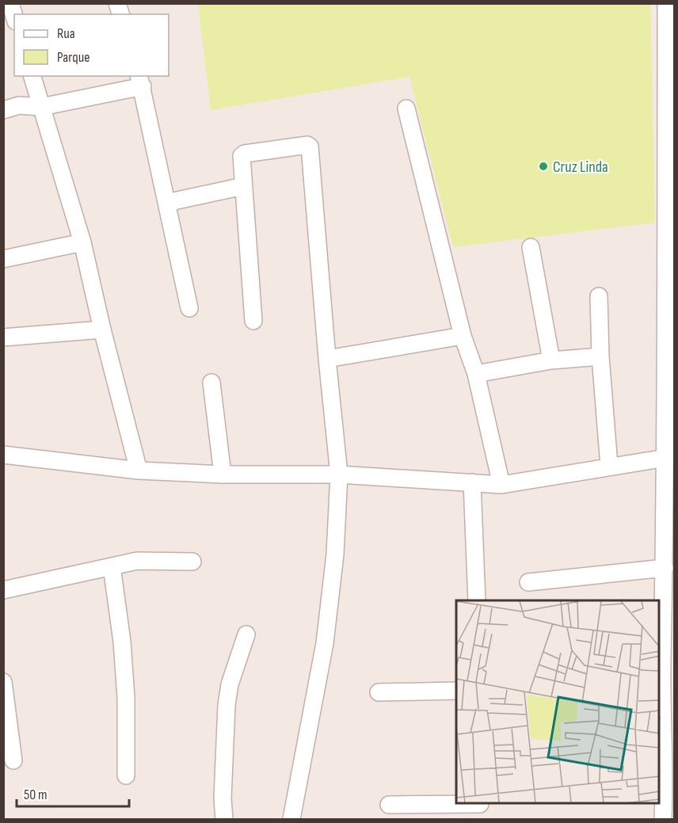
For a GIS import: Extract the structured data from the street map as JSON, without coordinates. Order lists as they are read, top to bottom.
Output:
{
  "places": ["Cruz Linda"],
  "legend": ["Rua", "Parque"],
  "scale_bar": "50 m"
}
